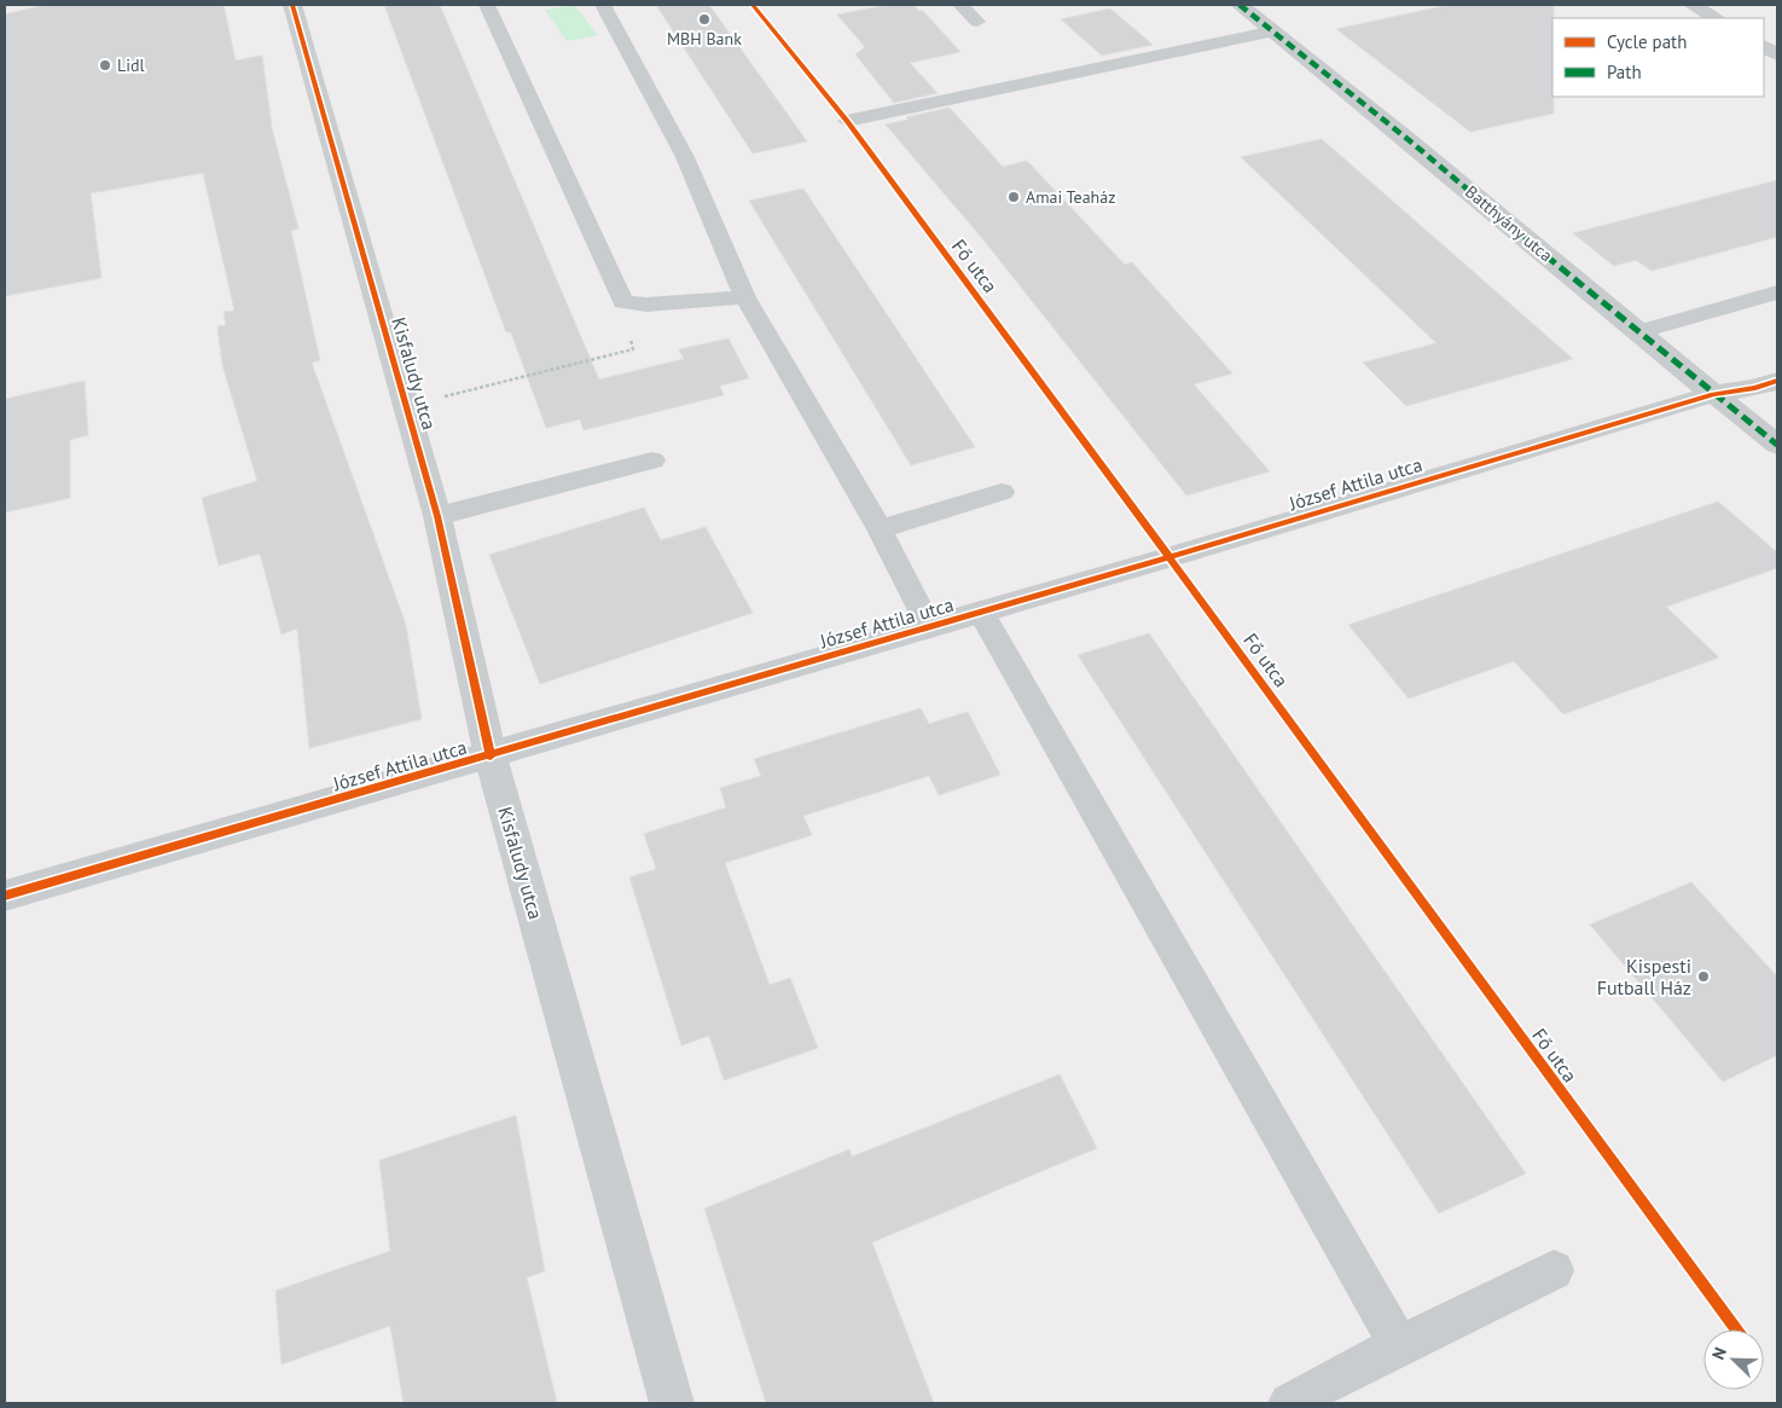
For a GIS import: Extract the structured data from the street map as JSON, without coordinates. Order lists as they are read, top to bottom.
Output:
{
  "streets": {
    "street": ["Batthyány utca", "Kisfaludy utca", "József Attila utca"],
    "cycle path": ["Fő utca"]
  },
  "crossings": [
    ["Batthyány utca", "József Attila utca"],
    ["Kisfaludy utca", "József Attila utca"]
  ],
  "places": [
    "MBH Bank",
    "Lidl",
    "Amai Teaház",
    "Kispesti Futball Ház"
  ],
  "legend": ["Cycle path", "Path"],
  "north": "top left"
}
